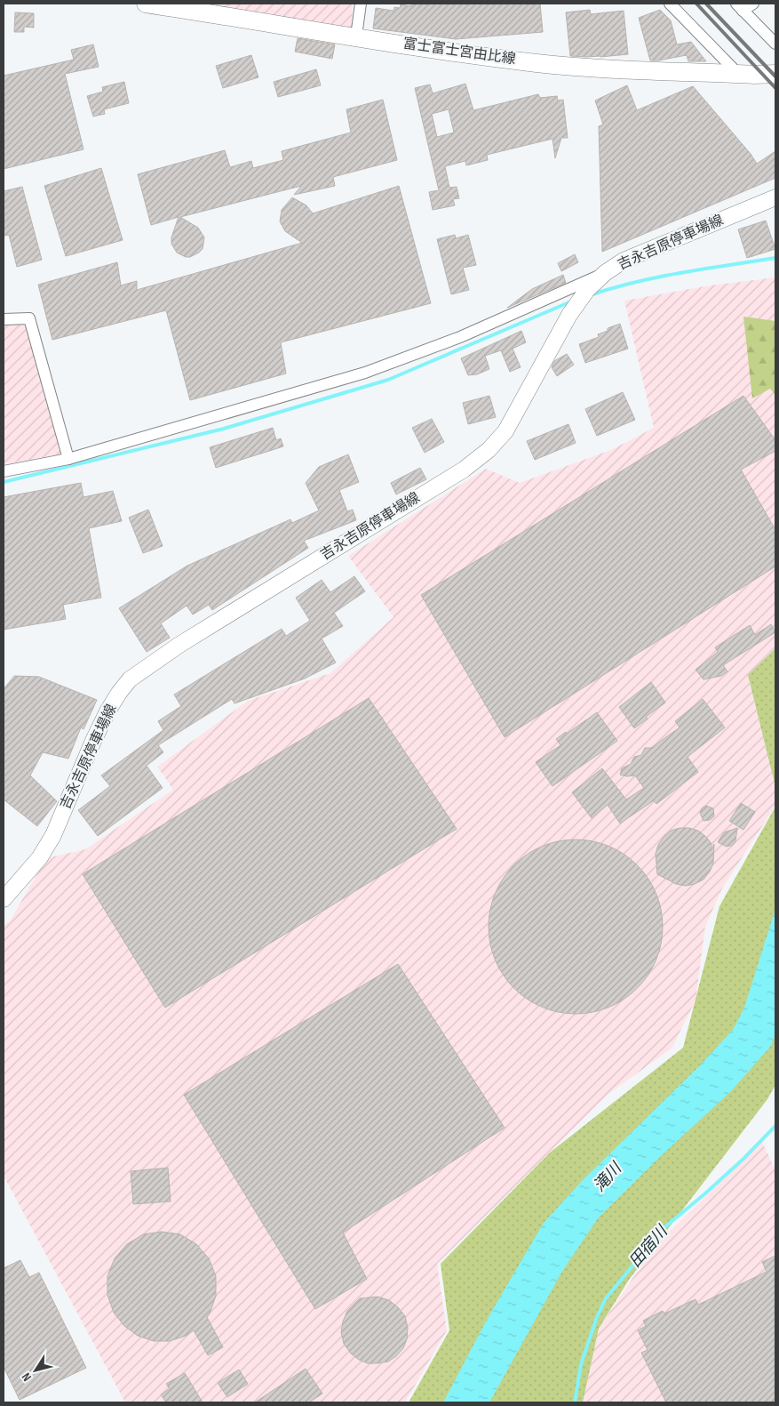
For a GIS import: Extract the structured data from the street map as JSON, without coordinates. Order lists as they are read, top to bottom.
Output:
{
  "streets": {
    "main road": ["富士富士宮由比線", "吉永吉原停車場線"]
  },
  "water": ["滝川", "田宿川"],
  "north": "bottom left"
}
